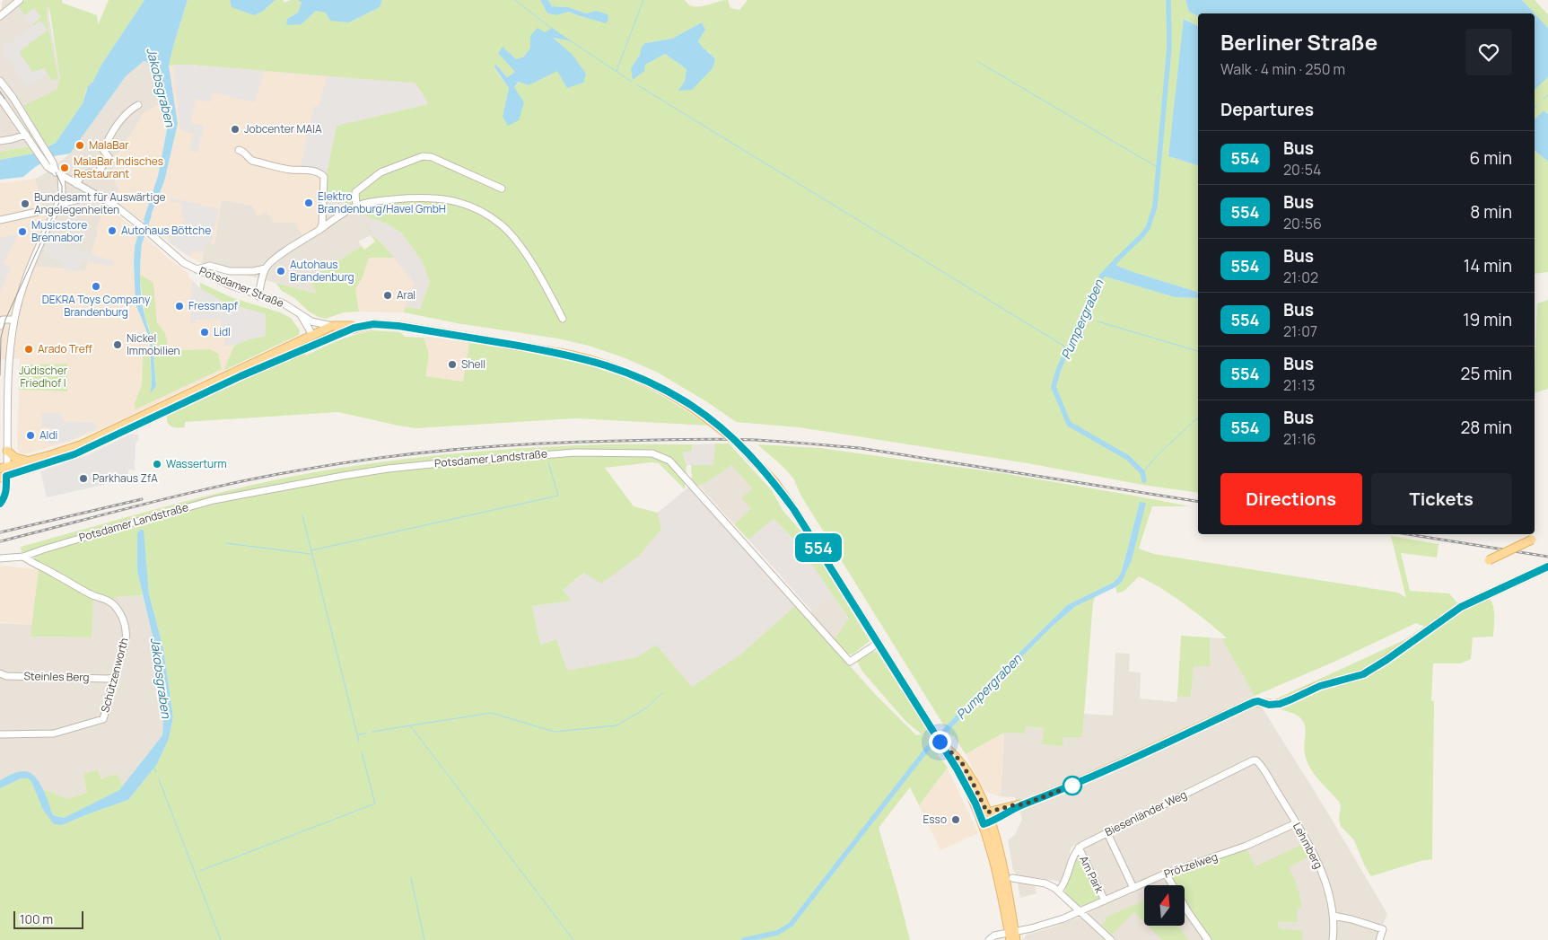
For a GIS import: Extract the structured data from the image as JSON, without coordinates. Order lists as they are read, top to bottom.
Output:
{
  "streets": {
    "street": [
      "Potsdamer Straße",
      "Potsdamer Landstraße",
      "Schützenworth",
      "Steinles Berg",
      "Biesenländer Weg",
      "Lehmberg",
      "Prötzelweg",
      "Am Park"
    ]
  },
  "crossings": [
    ["Potsdamer Landstraße", "Schützenworth"],
    ["Schützenworth", "Steinles Berg"],
    ["Biesenländer Weg", "Lehmberg"],
    ["Biesenländer Weg", "Am Park"],
    ["Lehmberg", "Prötzelweg"],
    ["Prötzelweg", "Am Park"]
  ],
  "water": ["Jakobsgraben", "Pumpergraben"],
  "parks": ["Jüdischer Friedhof I"],
  "places": [
    "Jobcenter MAIA",
    "MalaBar",
    "MalaBar Indisches Restaurant",
    "Elektro Brandenburg/Havel GmbH",
    "Bundesamt für Auswärtige Angelegenheiten",
    "Autohaus Böttche",
    "Musicstore Brennabor",
    "Autohaus Brandenburg",
    "DEKRA Toys Company Brandenburg",
    "Aral",
    "Fressnapf",
    "Lidl",
    "Nickel Immobilien",
    "Arado Treff",
    "Shell",
    "Aldi",
    "Wasserturm",
    "Parkhaus ZfA",
    "Esso"
  ],
  "lines": ["bus line 554"],
  "scale_bar": "100 m",
  "north": "top",
  "page": {
    "on_map": "554",
    "heading": [
      ["Berliner Straße", "Walk · 4 min · 250 m"],
      "Departures"
    ],
    "list": [
      {
        "mark": "554",
        "name": "Bus",
        "note": "20:54",
        "value": "6 min"
      },
      {
        "mark": "554",
        "name": "Bus",
        "note": "20:56",
        "value": "8 min"
      },
      {
        "mark": "554",
        "name": "Bus",
        "note": "21:02",
        "value": "14 min"
      },
      {
        "mark": "554",
        "name": "Bus",
        "note": "21:07",
        "value": "19 min"
      },
      {
        "mark": "554",
        "name": "Bus",
        "note": "21:13",
        "value": "25 min"
      },
      {
        "mark": "554",
        "name": "Bus",
        "note": "21:16",
        "value": "28 min"
      }
    ],
    "buttons": ["Directions", "Tickets"],
    "scale": "100 m"
  }
}
